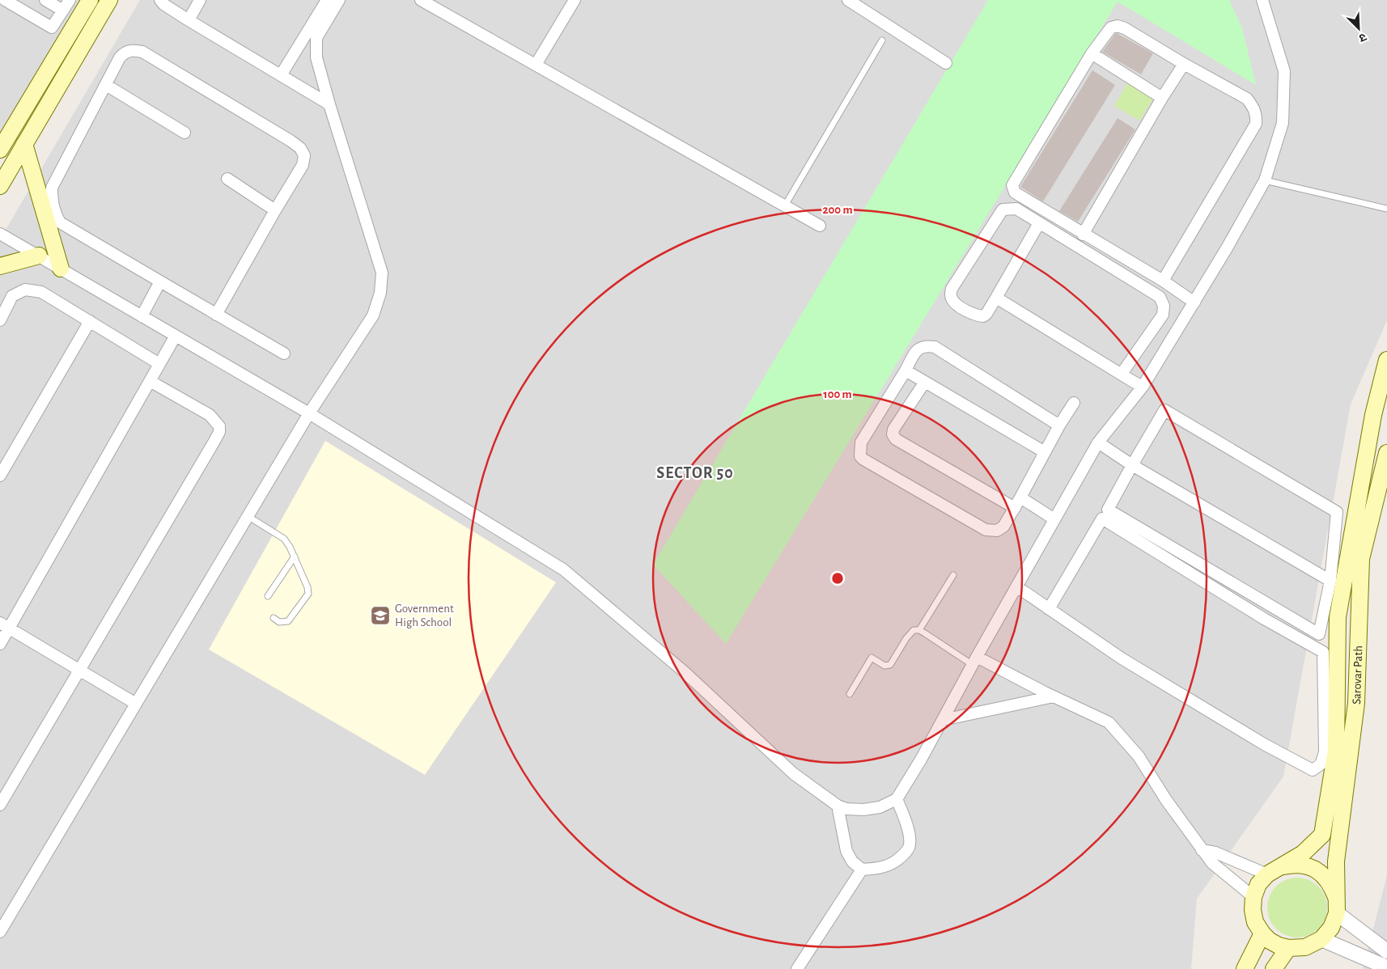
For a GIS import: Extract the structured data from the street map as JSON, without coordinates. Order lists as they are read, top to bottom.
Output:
{
  "streets": {
    "main road": ["Sarovar Path"]
  },
  "districts": ["SECTOR 50"],
  "places": {
    "school or university": ["Government High School"]
  },
  "north": "bottom right",
  "rings": ["200 m", "100 m"]
}
